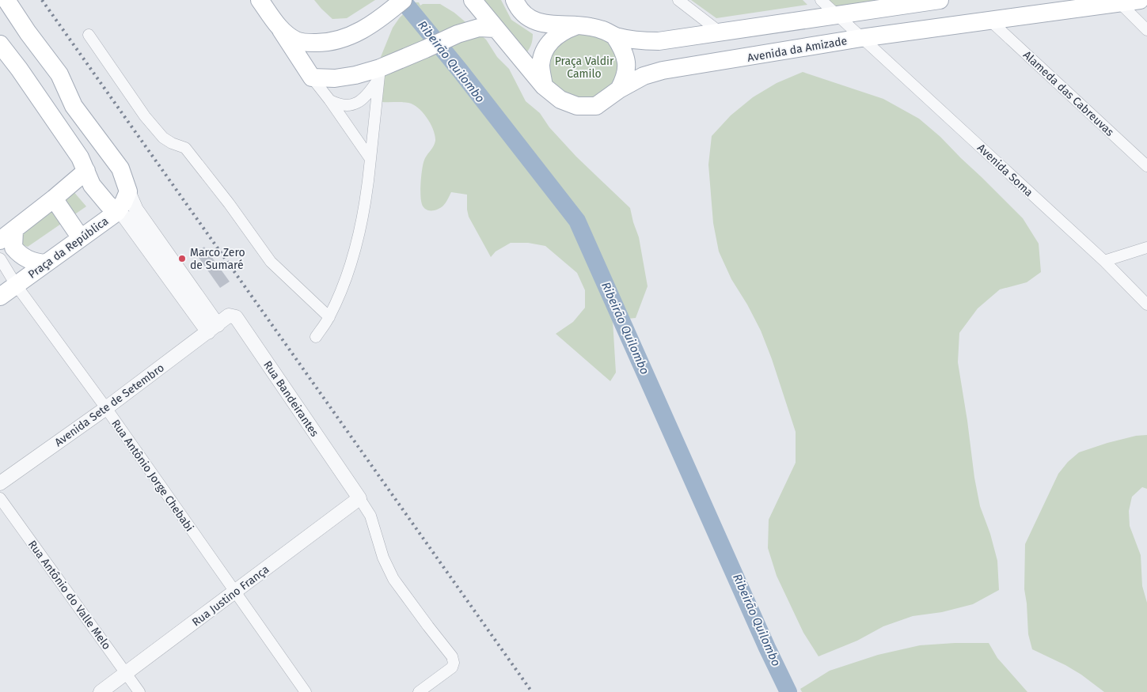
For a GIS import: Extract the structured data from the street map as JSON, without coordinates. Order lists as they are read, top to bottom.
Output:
{
  "streets": {
    "main road": ["Avenida da Amizade", "Praça da República"],
    "street": [
      "Alameda das Cabreuvas",
      "Avenida Soma",
      "Rua Bandeirantes",
      "Avenida Sete de Setembro",
      "Rua Antônio Jorge Chebabi",
      "Rua Antônio do Valle Melo",
      "Rua Justino França"
    ]
  },
  "crossings": [
    ["Avenida da Amizade", "Alameda das Cabreuvas"],
    ["Avenida da Amizade", "Avenida Soma"],
    ["Praça da República", "Rua Antônio Jorge Chebabi"],
    ["Rua Bandeirantes", "Avenida Sete de Setembro"],
    ["Rua Bandeirantes", "Rua Justino França"],
    ["Avenida Sete de Setembro", "Rua Antônio Jorge Chebabi"],
    ["Rua Antônio Jorge Chebabi", "Rua Justino França"],
    ["Rua Antônio do Valle Melo", "Rua Justino França"]
  ],
  "water": ["Ribeirão Quilombo"],
  "parks": ["Praça Valdir Camilo"],
  "places": ["Marco Zero de Sumaré"]
}
